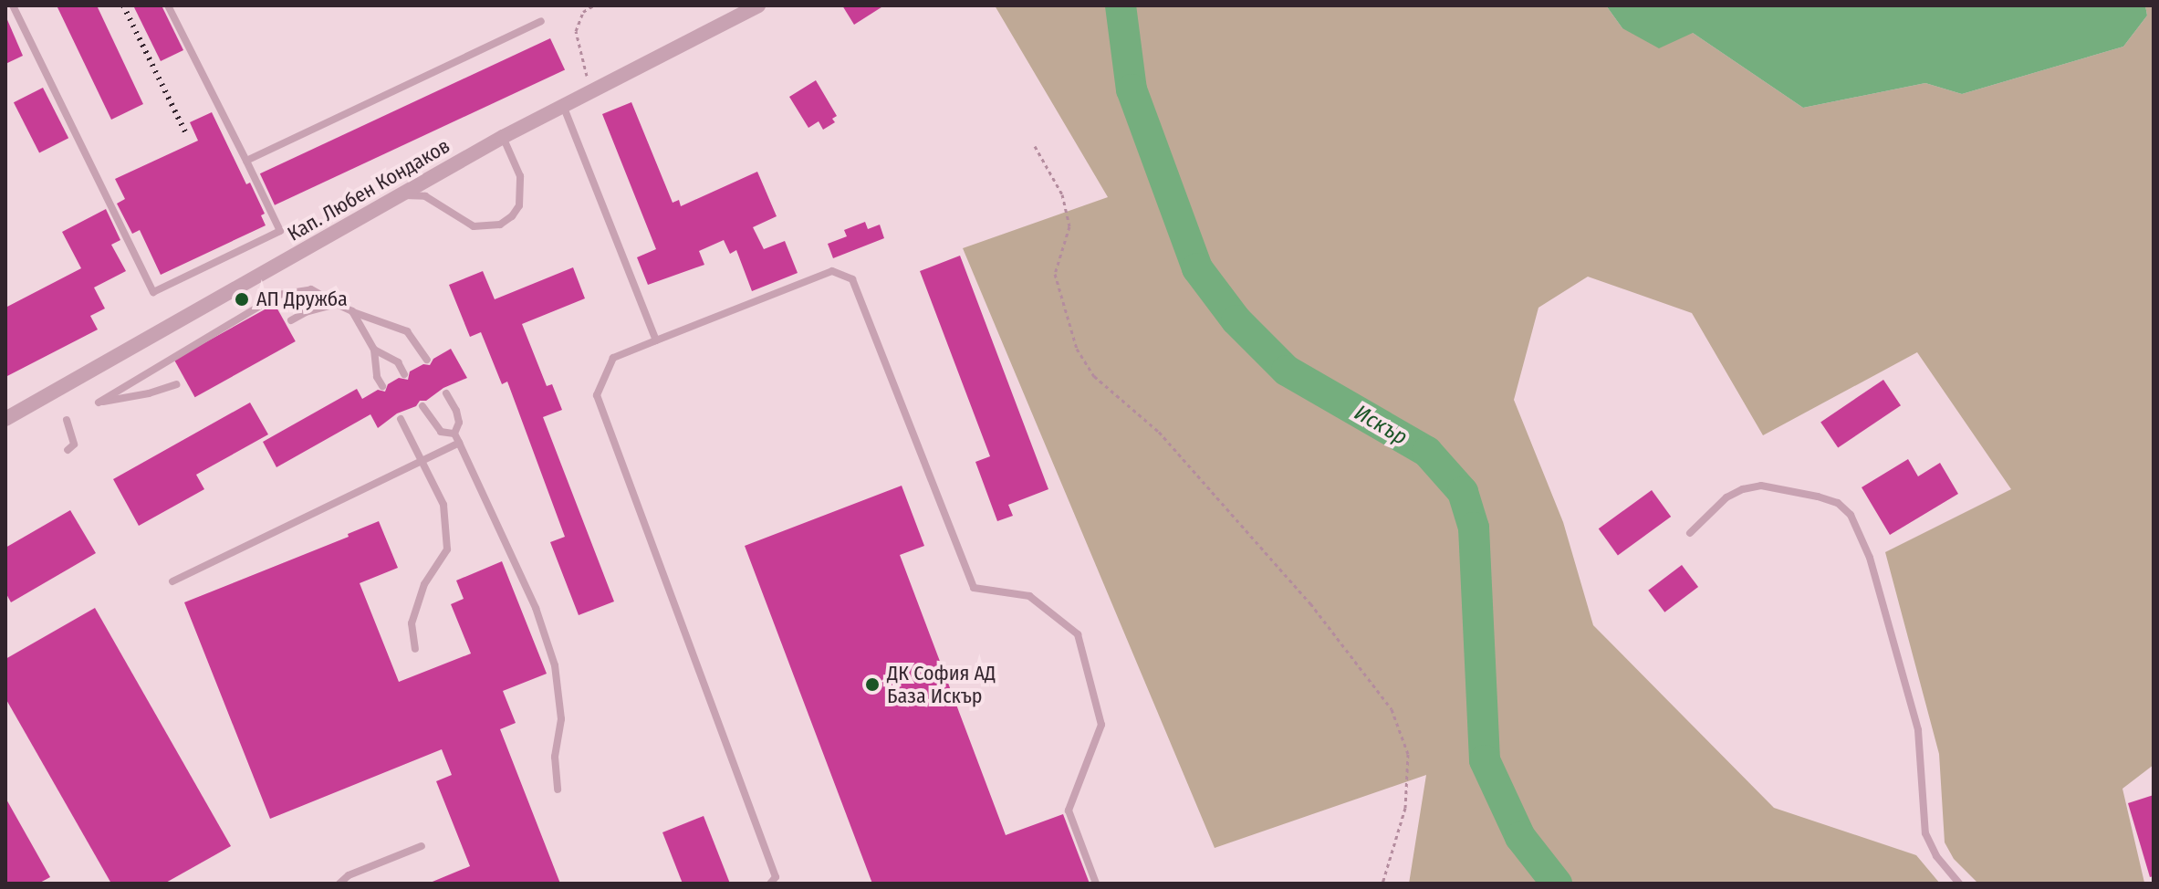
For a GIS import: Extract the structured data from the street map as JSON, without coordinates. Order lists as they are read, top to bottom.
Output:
{
  "streets": {
    "street": ["Кап. Любен Кондаков"]
  },
  "water": ["Искър"],
  "places": ["АП Дружба", "ДК София АД База Искър"]
}
